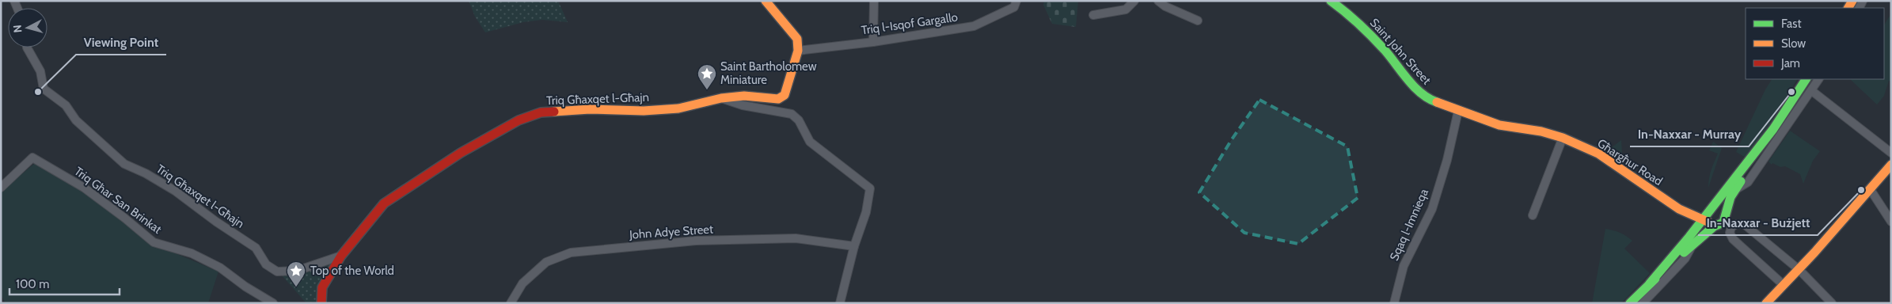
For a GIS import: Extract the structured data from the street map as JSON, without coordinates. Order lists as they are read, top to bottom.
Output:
{
  "streets": {
    "street": [
      "Triq l-Isqof Gargallo",
      "Saint John Street",
      "Triq Għaxqet l-Għajn",
      "Għargħur Road",
      "Triq Għar San Brinkat",
      "Sqaq l-Imnieqa",
      "John Adye Street"
    ]
  },
  "crossings": [
    ["Triq l-Isqof Gargallo", "Triq Għaxqet l-Għajn"],
    ["Saint John Street", "Għargħur Road"],
    ["Saint John Street", "Sqaq l-Imnieqa"]
  ],
  "places": {
    "place": ["Saint Bartholomew Miniature", "Top of the World"],
    "other": ["Viewing Point", "In-Naxxar - Murray", "In-Naxxar - Bużjett"]
  },
  "legend": ["Fast", "Slow", "Jam"],
  "scale_bar": "100 m",
  "north": "left"
}
